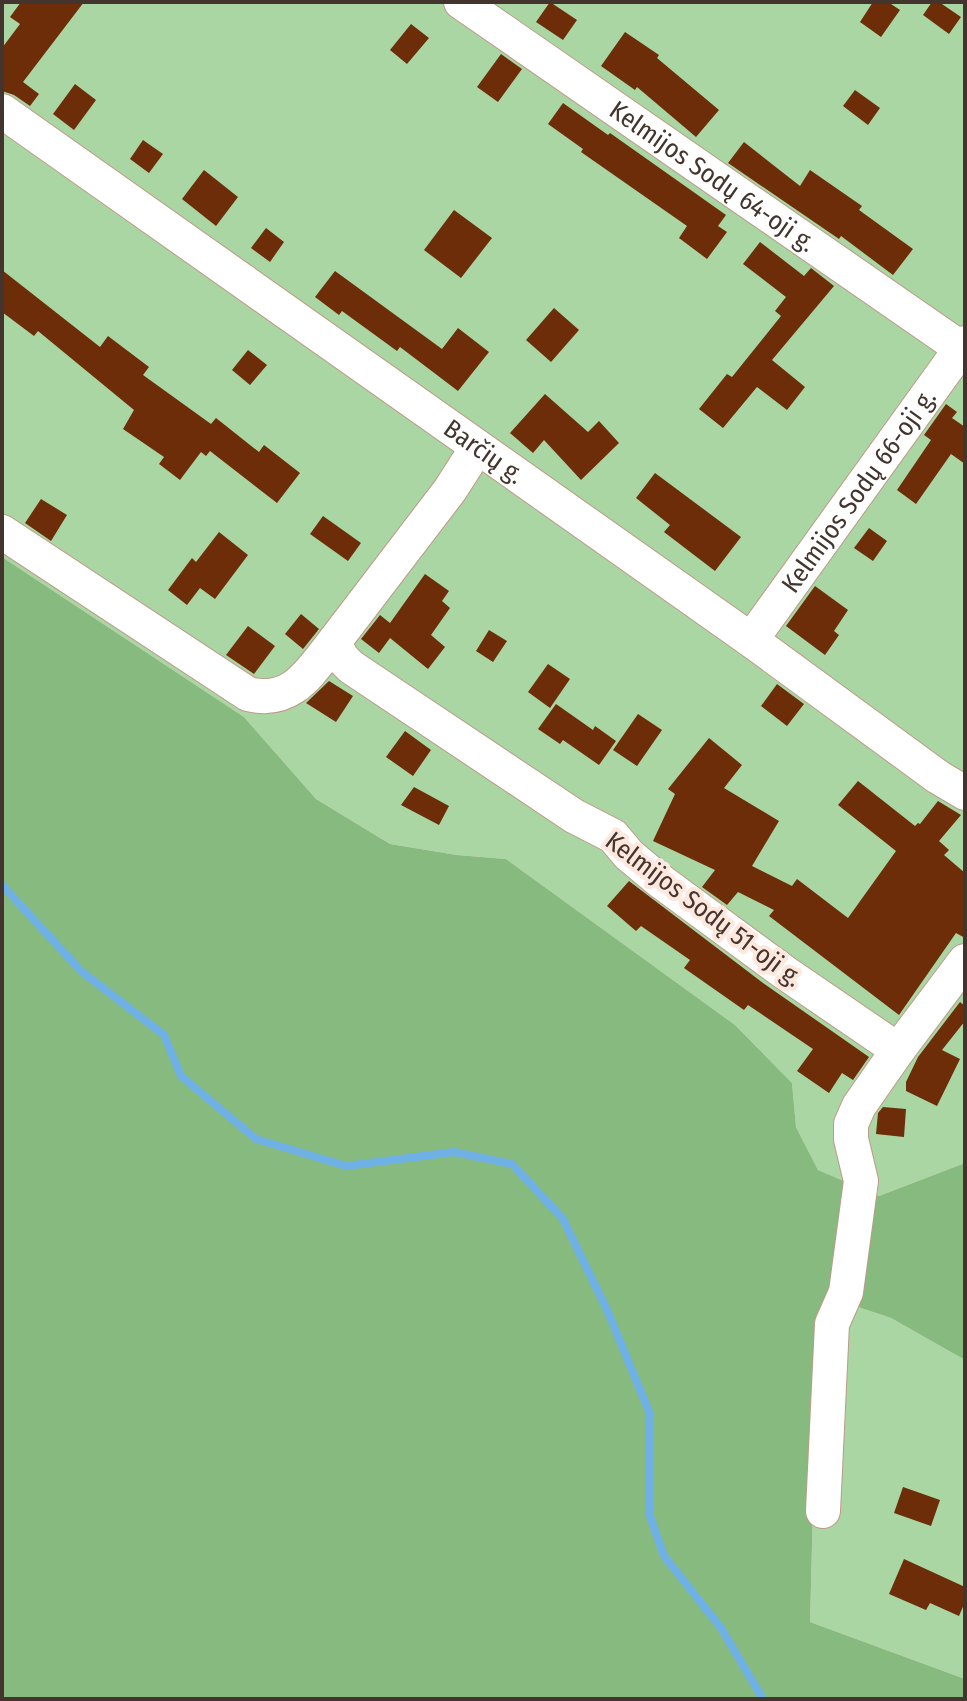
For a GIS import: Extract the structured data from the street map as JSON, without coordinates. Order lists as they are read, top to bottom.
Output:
{
  "streets": {
    "street": [
      "Kelmijos Sodų 64-oji g.",
      "Barčių g.",
      "Kelmijos Sodų 66-oji g.",
      "Kelmijos Sodų 51-oji g."
    ]
  },
  "crossings": [
    ["Kelmijos Sodų 64-oji g.", "Kelmijos Sodų 66-oji g."],
    ["Barčių g.", "Kelmijos Sodų 66-oji g."]
  ]
}
